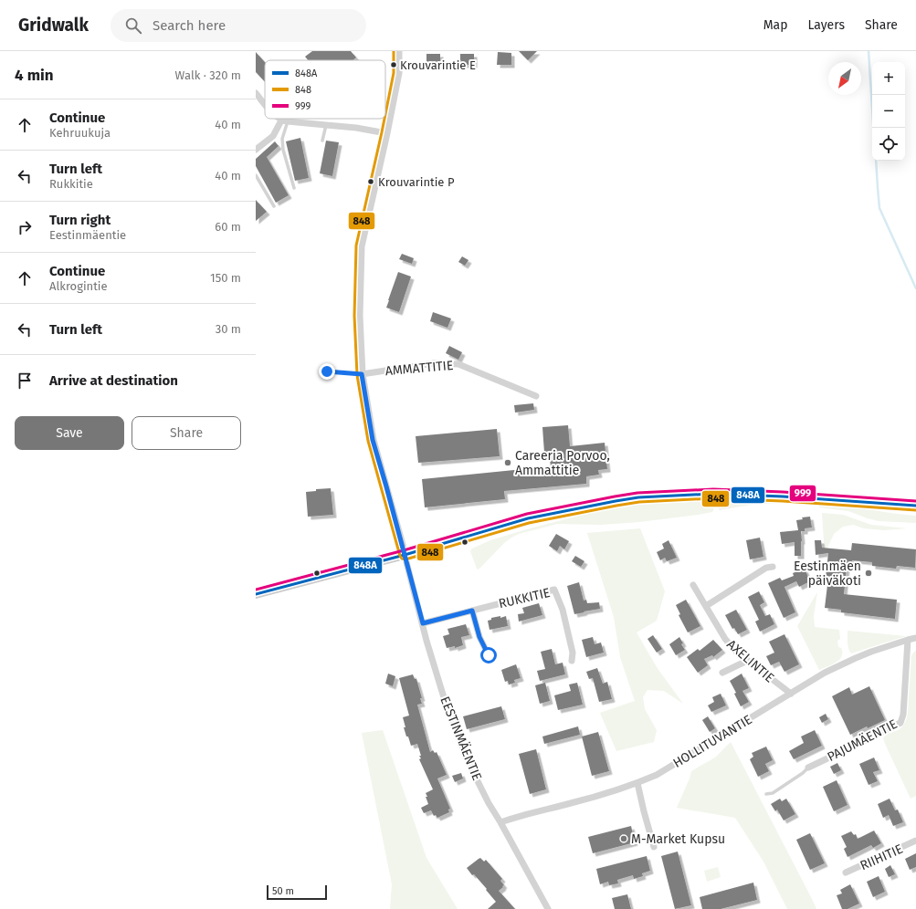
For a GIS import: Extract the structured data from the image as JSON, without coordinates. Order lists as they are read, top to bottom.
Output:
{
  "streets": {
    "street": [
      "AMMATTITIE",
      "RUKKITIE",
      "AXELINTIE",
      "EESTINMÄENTIE",
      "PAJUMÄENTIE",
      "HOLLITUVANTIE",
      "RIIHITIE"
    ]
  },
  "crossings": [
    ["RUKKITIE", "EESTINMÄENTIE"],
    ["AXELINTIE", "HOLLITUVANTIE"],
    ["EESTINMÄENTIE", "HOLLITUVANTIE"],
    ["PAJUMÄENTIE", "HOLLITUVANTIE"]
  ],
  "places": [
    "Krouvarintie E",
    "Krouvarintie P",
    "Careeria Porvoo, Ammattitie",
    "Eestinmäen päiväkoti",
    "M-Market Kupsu"
  ],
  "lines": ["transit line 848", "transit line 999", "transit line 848A"],
  "legend": ["848A", "848", "999"],
  "scale_bar": "50 m",
  "north": "bottom left",
  "page": {
    "header": "Gridwalk",
    "search": "Search here",
    "nav": ["Map", "Layers", "Share"],
    "heading": ["4 min", "Walk · 320 m"],
    "map_buttons": ["+", "−"],
    "list": [
      ["Continue", "Kehruukuja", "40 m"],
      ["Turn left", "Rukkitie", "40 m"],
      ["Turn right", "Eestinmäentie", "60 m"],
      ["Continue", "Alkrogintie", "150 m"],
      ["Turn left", "30 m"],
      "Arrive at destination"
    ],
    "buttons": ["Save", "Share"],
    "scale": "50 m"
  }
}
